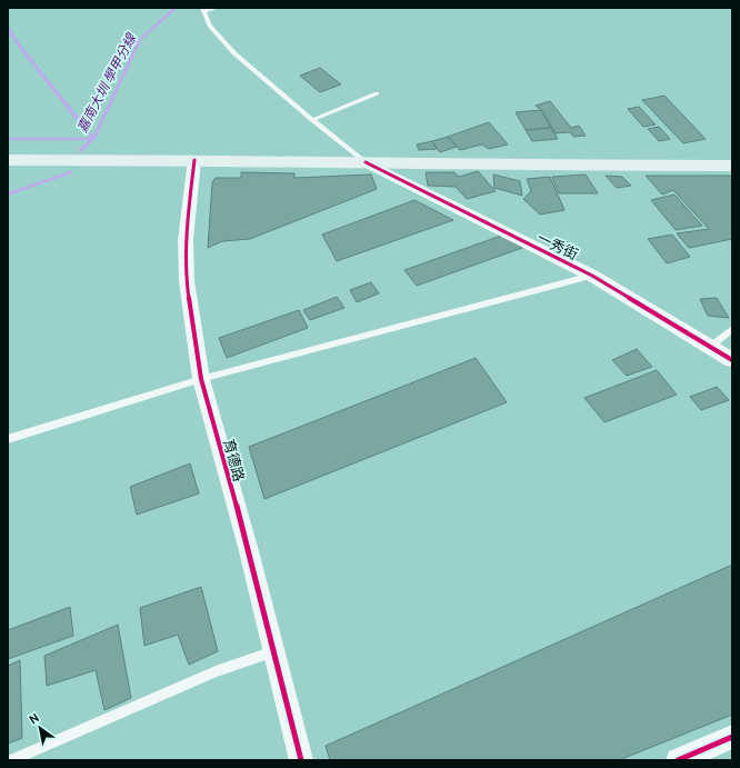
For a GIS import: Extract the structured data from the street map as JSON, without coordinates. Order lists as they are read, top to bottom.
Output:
{
  "streets": {
    "street": ["一秀街", "育德路"]
  },
  "water": ["嘉南大圳 學甲分線"],
  "north": "top left"
}
